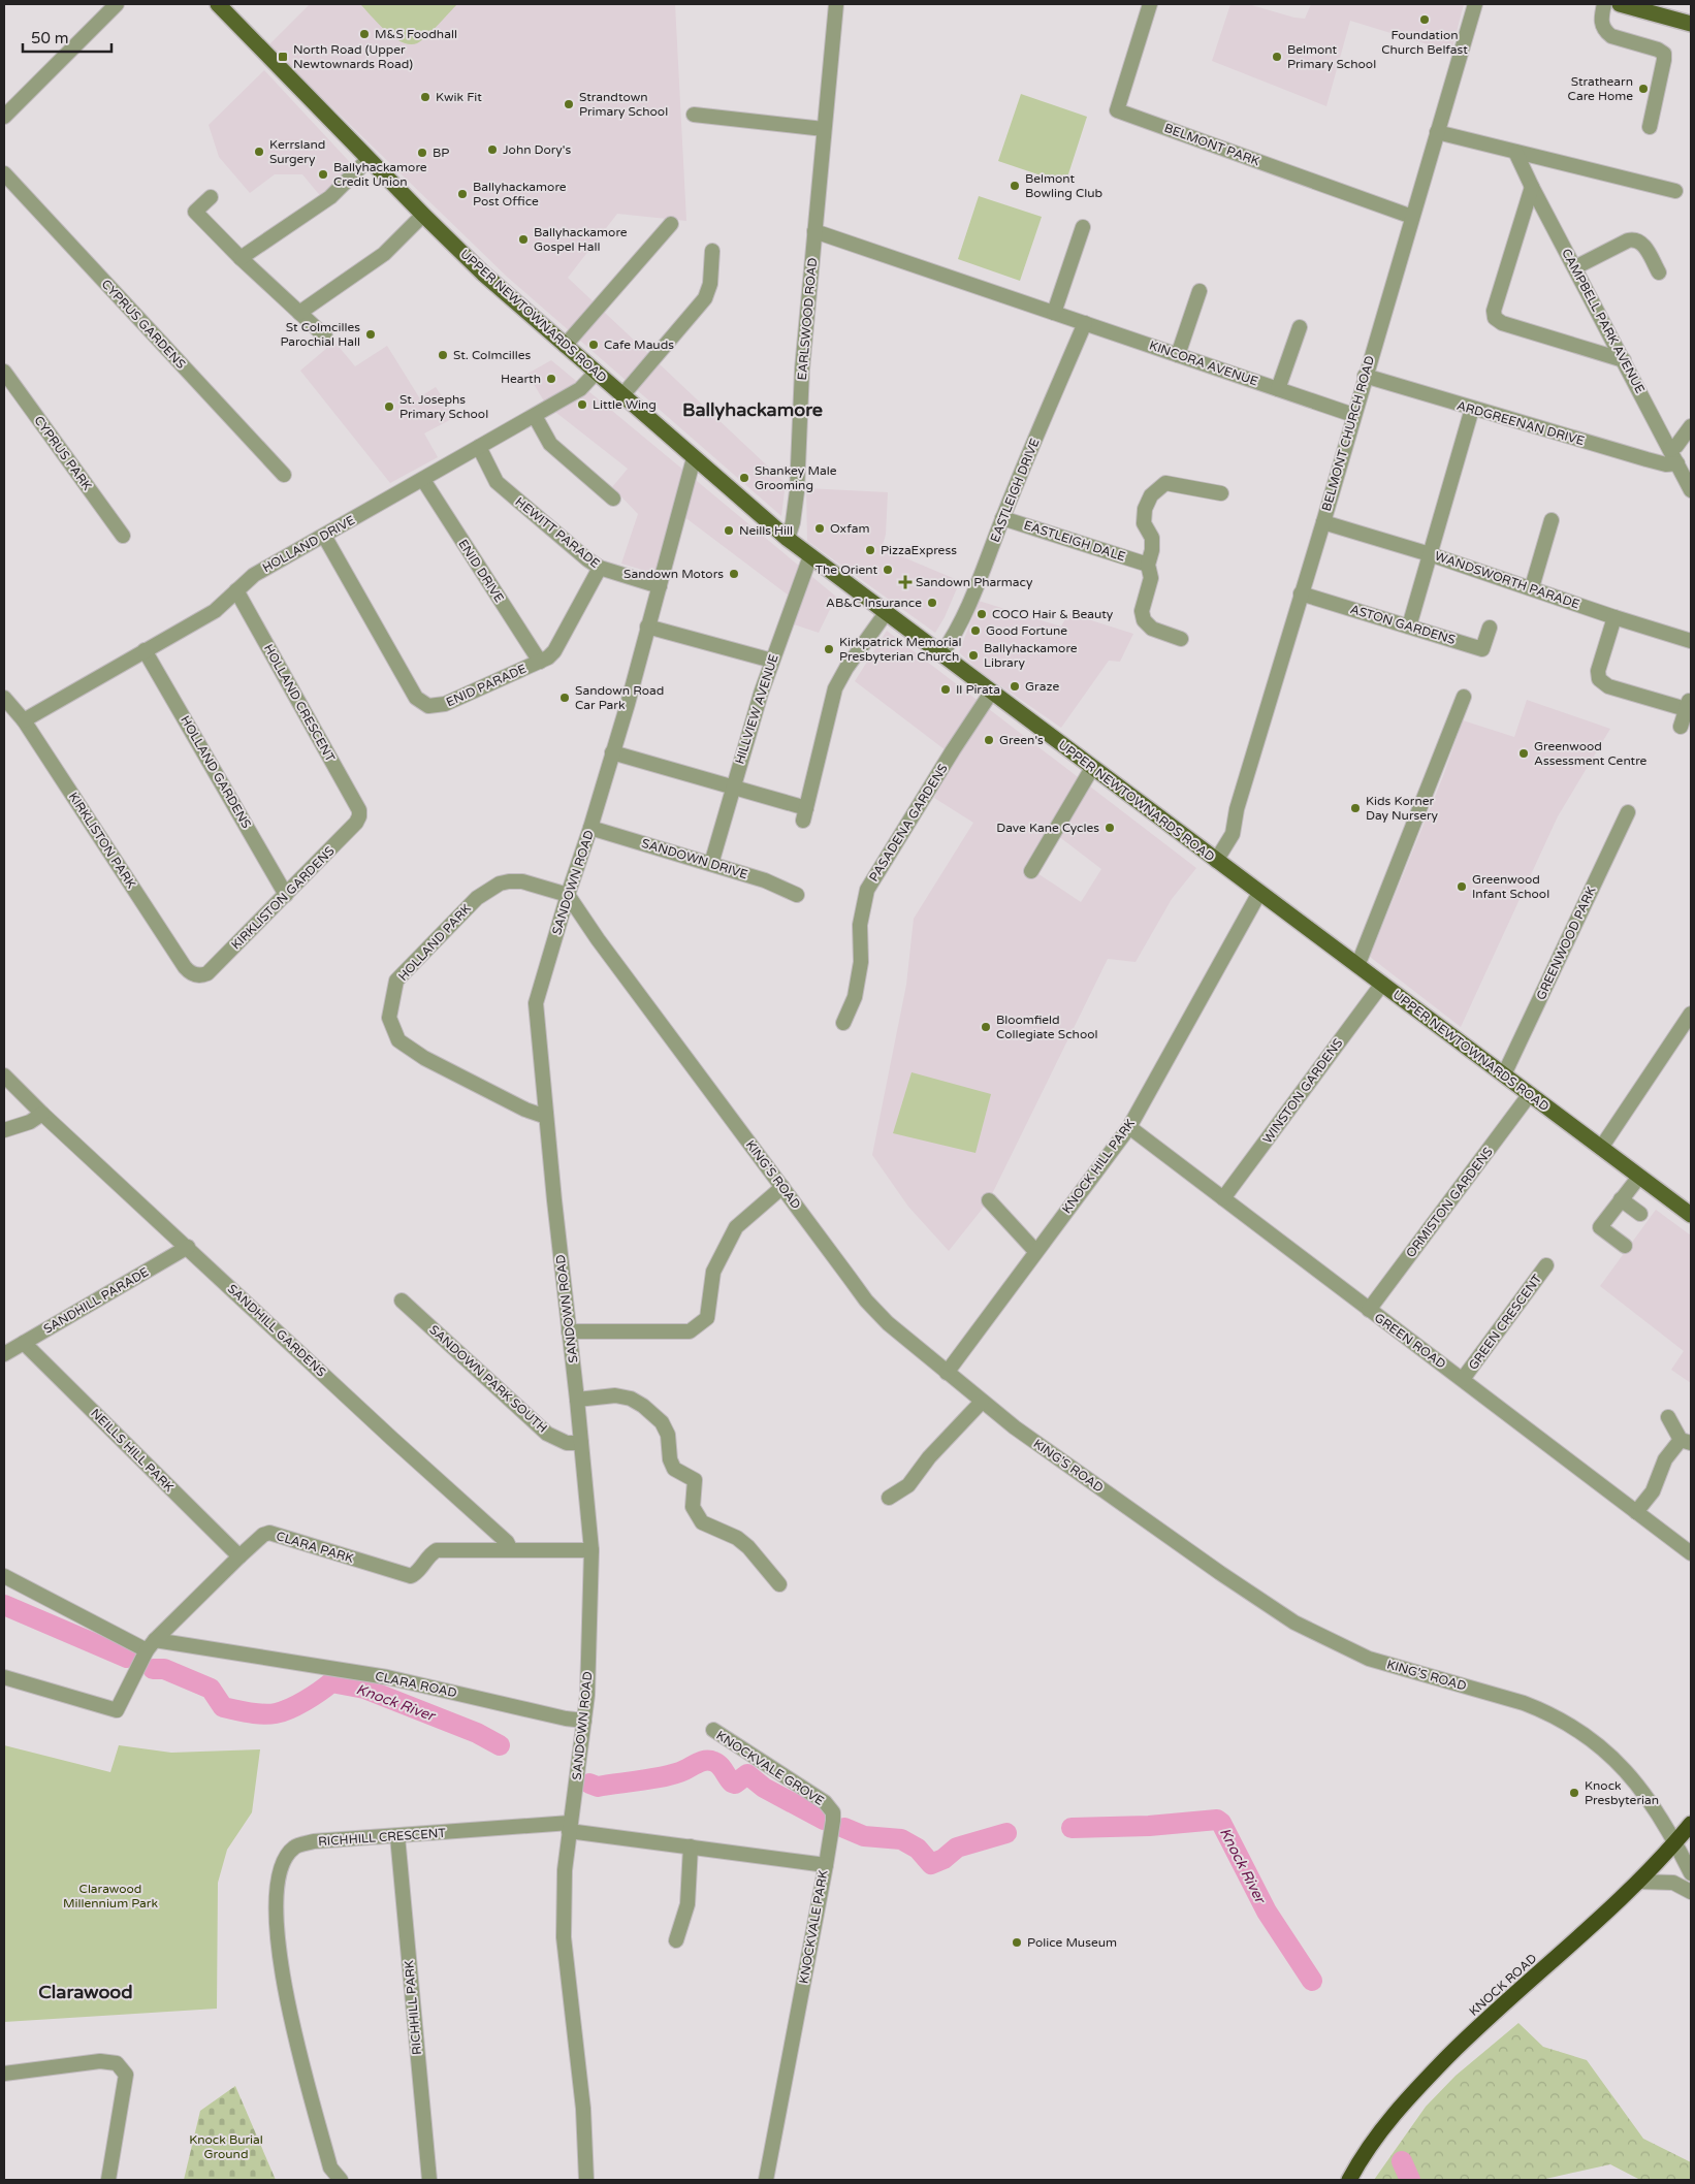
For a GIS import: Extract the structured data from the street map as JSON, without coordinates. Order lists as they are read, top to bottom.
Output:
{
  "streets": {
    "highway": ["KNOCK ROAD"],
    "main road": ["UPPER NEWTOWNARDS ROAD"],
    "street": [
      "BELMONT PARK",
      "EARLSWOOD ROAD",
      "CAMPBELL PARK AVENUE",
      "CYPRUS GARDENS",
      "KINCORA AVENUE",
      "ARDGREENAN DRIVE",
      "BELMONT CHURCH ROAD",
      "CYPRUS PARK",
      "EASTLEIGH DRIVE",
      "HEWITT PARADE",
      "EASTLEIGH DALE",
      "HOLLAND DRIVE",
      "ENID DRIVE",
      "WANDSWORTH PARADE",
      "ASTON GARDENS",
      "ENID PARADE",
      "HOLLAND CRESCENT",
      "HILLVIEW AVENUE",
      "HOLLAND GARDENS",
      "PASADENA GARDENS",
      "KIRKLISTON PARK",
      "SANDOWN DRIVE",
      "SANDOWN ROAD",
      "KIRKLISTON GARDENS",
      "HOLLAND PARK",
      "GREENWOOD PARK",
      "WINSTON GARDENS",
      "KNOCK HILL PARK",
      "KING'S ROAD",
      "ORMISTON GARDENS",
      "SANDHILL PARADE",
      "GREEN CRESCENT",
      "SANDHILL GARDENS",
      "GREEN ROAD",
      "SANDOWN PARK SOUTH",
      "NEILLS HILL PARK",
      "CLARA PARK",
      "CLARA ROAD",
      "KNOCKVALE GROVE",
      "RICHHILL CRESCENT",
      "KNOCKVALE PARK",
      "RICHHILL PARK"
    ]
  },
  "crossings": [
    ["BELMONT PARK", "BELMONT CHURCH ROAD"],
    ["UPPER NEWTOWNARDS ROAD", "EARLSWOOD ROAD"],
    ["UPPER NEWTOWNARDS ROAD", "BELMONT CHURCH ROAD"],
    ["UPPER NEWTOWNARDS ROAD", "EASTLEIGH DRIVE"],
    ["UPPER NEWTOWNARDS ROAD", "HOLLAND DRIVE"],
    ["UPPER NEWTOWNARDS ROAD", "HILLVIEW AVENUE"],
    ["UPPER NEWTOWNARDS ROAD", "PASADENA GARDENS"],
    ["UPPER NEWTOWNARDS ROAD", "SANDOWN ROAD"],
    ["UPPER NEWTOWNARDS ROAD", "GREENWOOD PARK"],
    ["UPPER NEWTOWNARDS ROAD", "WINSTON GARDENS"],
    ["UPPER NEWTOWNARDS ROAD", "KNOCK HILL PARK"],
    ["UPPER NEWTOWNARDS ROAD", "ORMISTON GARDENS"],
    ["EARLSWOOD ROAD", "KINCORA AVENUE"],
    ["CAMPBELL PARK AVENUE", "ARDGREENAN DRIVE"],
    ["KINCORA AVENUE", "BELMONT CHURCH ROAD"],
    ["KINCORA AVENUE", "EASTLEIGH DRIVE"],
    ["ARDGREENAN DRIVE", "BELMONT CHURCH ROAD"],
    ["BELMONT CHURCH ROAD", "WANDSWORTH PARADE"],
    ["BELMONT CHURCH ROAD", "ASTON GARDENS"],
    ["EASTLEIGH DRIVE", "EASTLEIGH DALE"],
    ["HEWITT PARADE", "HOLLAND DRIVE"],
    ["HEWITT PARADE", "ENID PARADE"],
    ["HEWITT PARADE", "SANDOWN ROAD"],
    ["HOLLAND DRIVE", "ENID DRIVE"],
    ["HOLLAND DRIVE", "ENID PARADE"],
    ["HOLLAND DRIVE", "HOLLAND CRESCENT"],
    ["HOLLAND DRIVE", "HOLLAND GARDENS"],
    ["HOLLAND DRIVE", "KIRKLISTON PARK"],
    ["ENID DRIVE", "ENID PARADE"],
    ["HOLLAND CRESCENT", "KIRKLISTON GARDENS"],
    ["HILLVIEW AVENUE", "SANDOWN DRIVE"],
    ["HOLLAND GARDENS", "KIRKLISTON GARDENS"],
    ["KIRKLISTON PARK", "KIRKLISTON GARDENS"],
    ["SANDOWN DRIVE", "SANDOWN ROAD"],
    ["SANDOWN ROAD", "HOLLAND PARK"],
    ["SANDOWN ROAD", "KING'S ROAD"],
    ["SANDOWN ROAD", "SANDOWN PARK SOUTH"],
    ["SANDOWN ROAD", "CLARA PARK"],
    ["SANDOWN ROAD", "CLARA ROAD"],
    ["SANDOWN ROAD", "RICHHILL CRESCENT"],
    ["SANDOWN ROAD", "KNOCKVALE PARK"],
    ["HOLLAND PARK", "KING'S ROAD"],
    ["WINSTON GARDENS", "GREEN ROAD"],
    ["KNOCK HILL PARK", "KING'S ROAD"],
    ["KNOCK HILL PARK", "GREEN ROAD"],
    ["KING'S ROAD", "KNOCK ROAD"],
    ["ORMISTON GARDENS", "GREEN ROAD"],
    ["SANDHILL PARADE", "SANDHILL GARDENS"],
    ["SANDHILL PARADE", "NEILLS HILL PARK"],
    ["GREEN CRESCENT", "GREEN ROAD"],
    ["SANDHILL GARDENS", "CLARA PARK"],
    ["NEILLS HILL PARK", "CLARA PARK"],
    ["CLARA PARK", "CLARA ROAD"],
    ["KNOCKVALE GROVE", "KNOCKVALE PARK"],
    ["RICHHILL CRESCENT", "KNOCKVALE PARK"],
    ["RICHHILL CRESCENT", "RICHHILL PARK"]
  ],
  "districts": ["Ballyhackamore", "Clarawood"],
  "water": ["Knock River"],
  "parks": ["Clarawood Millennium Park", "Knock Burial Ground"],
  "places": {
    "other": [
      "Foundation Church Belfast",
      "M&S Foodhall",
      "Belmont Primary School",
      "Strathearn Care Home",
      "Kwik Fit",
      "Strandtown Primary School",
      "John Dory's",
      "Kerrsland Surgery",
      "BP",
      "Ballyhackamore Credit Union",
      "Belmont Bowling Club",
      "Ballyhackamore Post Office",
      "Ballyhackamore Gospel Hall",
      "St Colmcilles Parochial Hall",
      "Cafe Mauds",
      "St. Colmcilles",
      "Hearth",
      "Little Wing",
      "St. Josephs Primary School",
      "Shankey Male Grooming",
      "Oxfam",
      "Neills Hill",
      "PizzaExpress",
      "The Orient",
      "Sandown Motors",
      "AB&C Insurance",
      "COCO Hair & Beauty",
      "Good Fortune",
      "Kirkpatrick Memorial Presbyterian Church",
      "Ballyhackamore Library",
      "Graze",
      "Il Pirata",
      "Sandown Road Car Park",
      "Green's",
      "Greenwood Assessment Centre",
      "Kids Korner Day Nursery",
      "Dave Kane Cycles",
      "Greenwood Infant School",
      "Bloomfield Collegiate School",
      "Knock Presbyterian",
      "Police Museum"
    ],
    "transit": ["North Road (Upper Newtownards Road)"],
    "health": ["Sandown Pharmacy"]
  },
  "scale_bar": "50 m"
}
